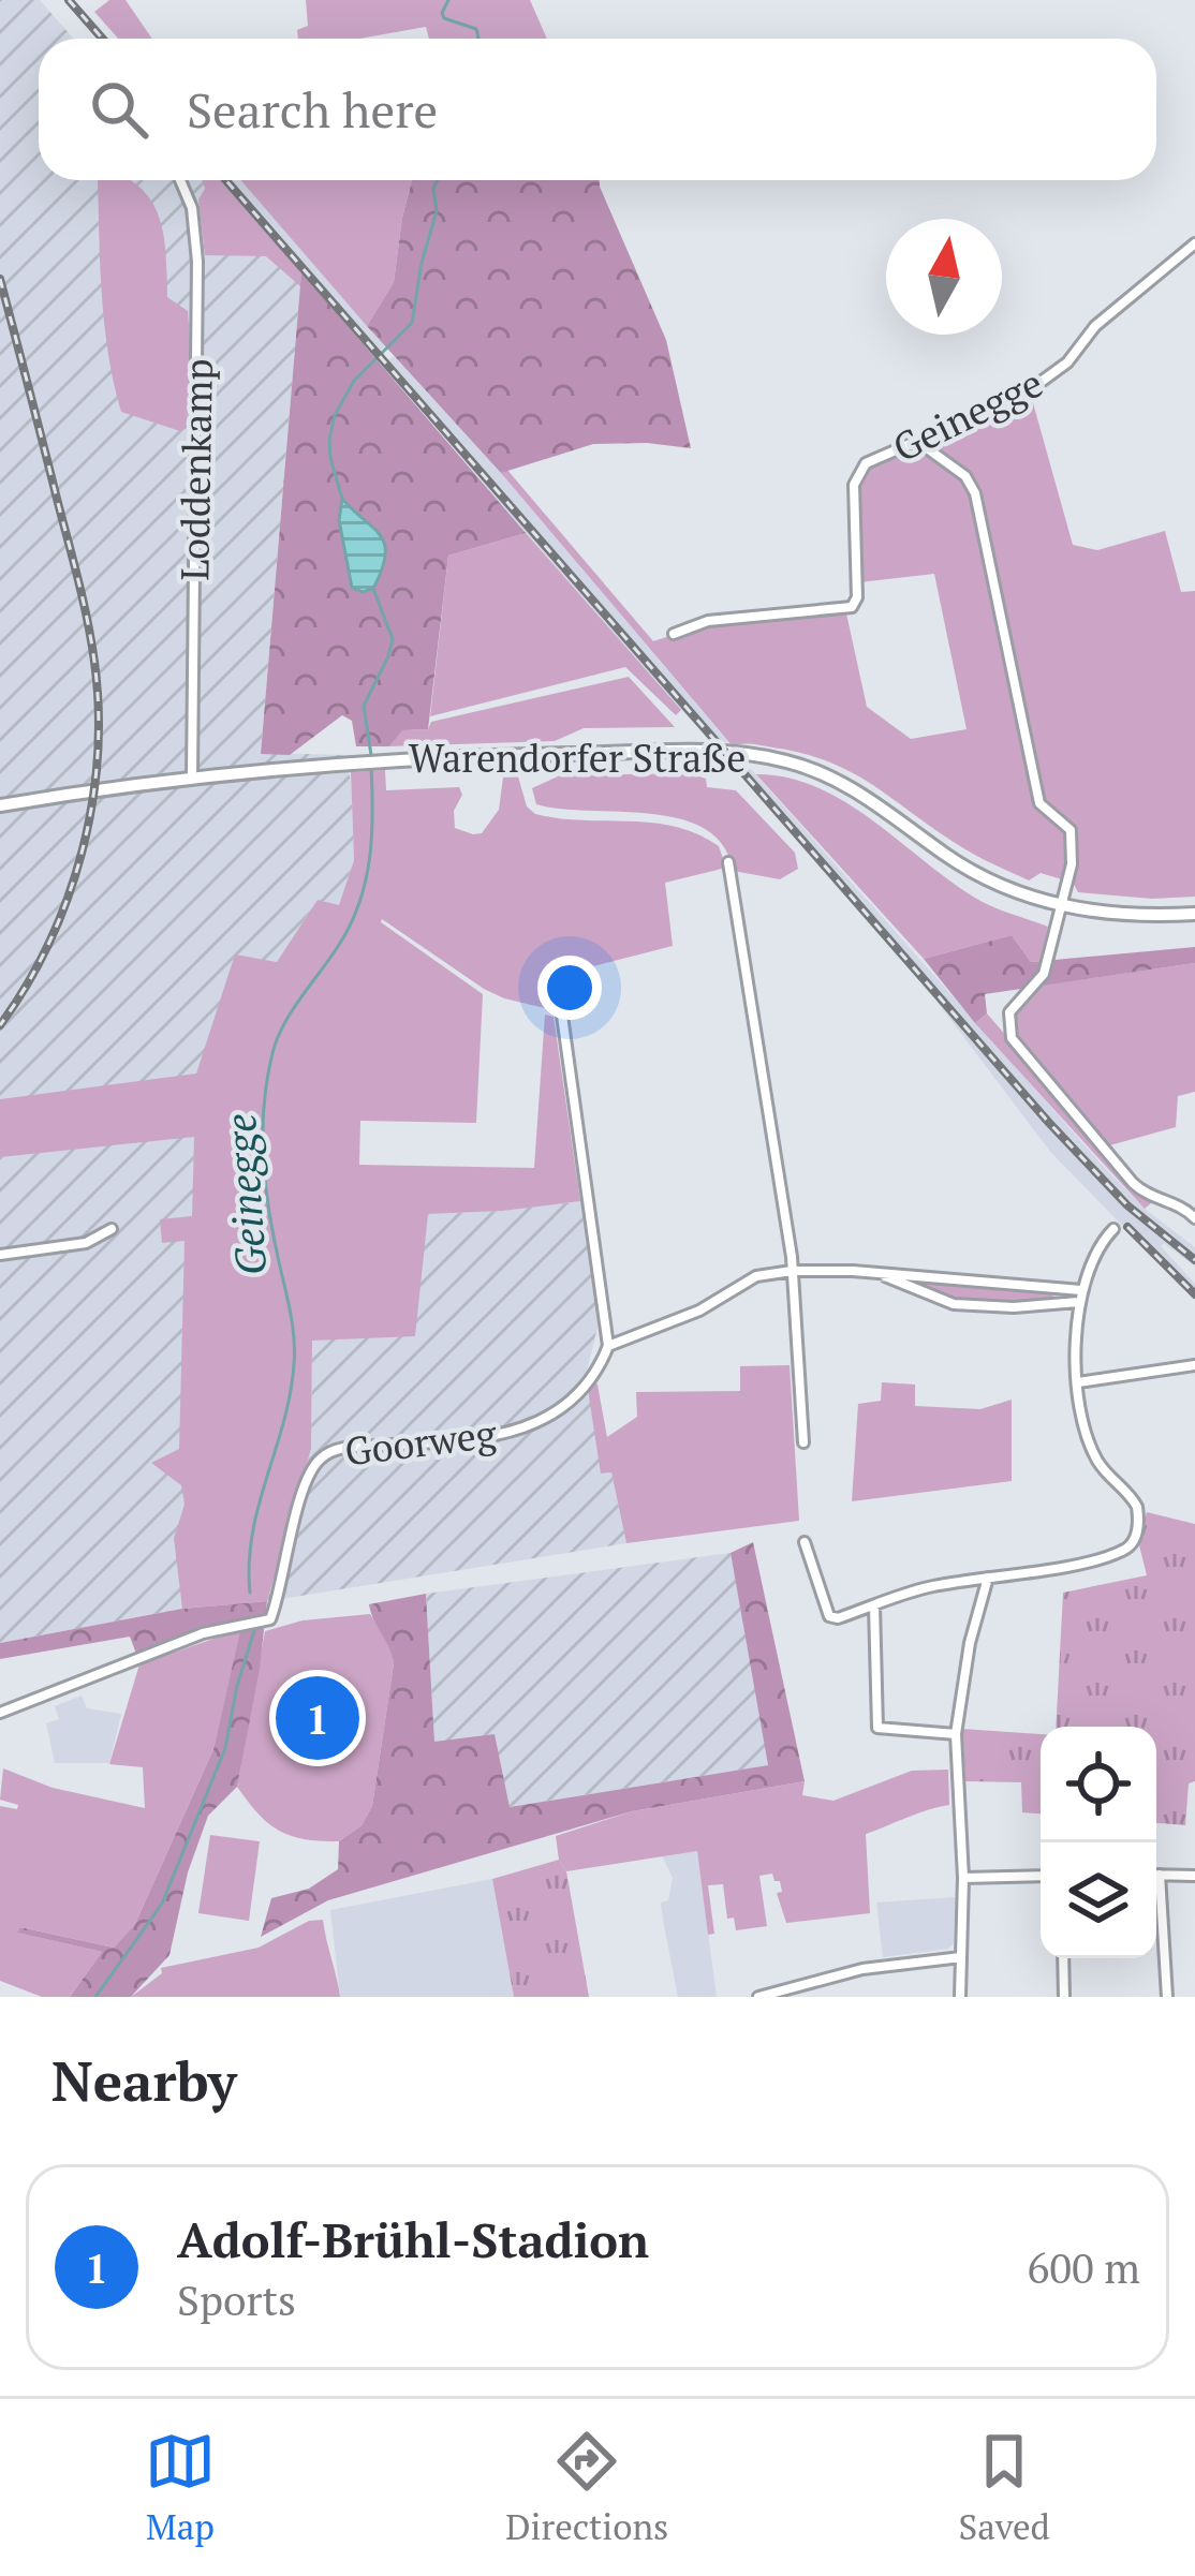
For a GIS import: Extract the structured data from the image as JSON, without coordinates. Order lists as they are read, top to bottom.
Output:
{
  "streets": {
    "street": [
      "Geinegge",
      "Loddenkamp",
      "Warendorfer Straße",
      "Goorweg"
    ]
  },
  "crossings": [
    ["Loddenkamp", "Warendorfer Straße"]
  ],
  "water": ["Geinegge"],
  "north": "top",
  "page": {
    "search": "Search here",
    "pins": "1",
    "heading": "Nearby",
    "list": [
      {
        "mark": "1",
        "name": "Adolf-Brühl-Stadion",
        "note": "Sports",
        "value": "600 m"
      }
    ],
    "nav": ["Map", "Directions", "Saved"]
  }
}
